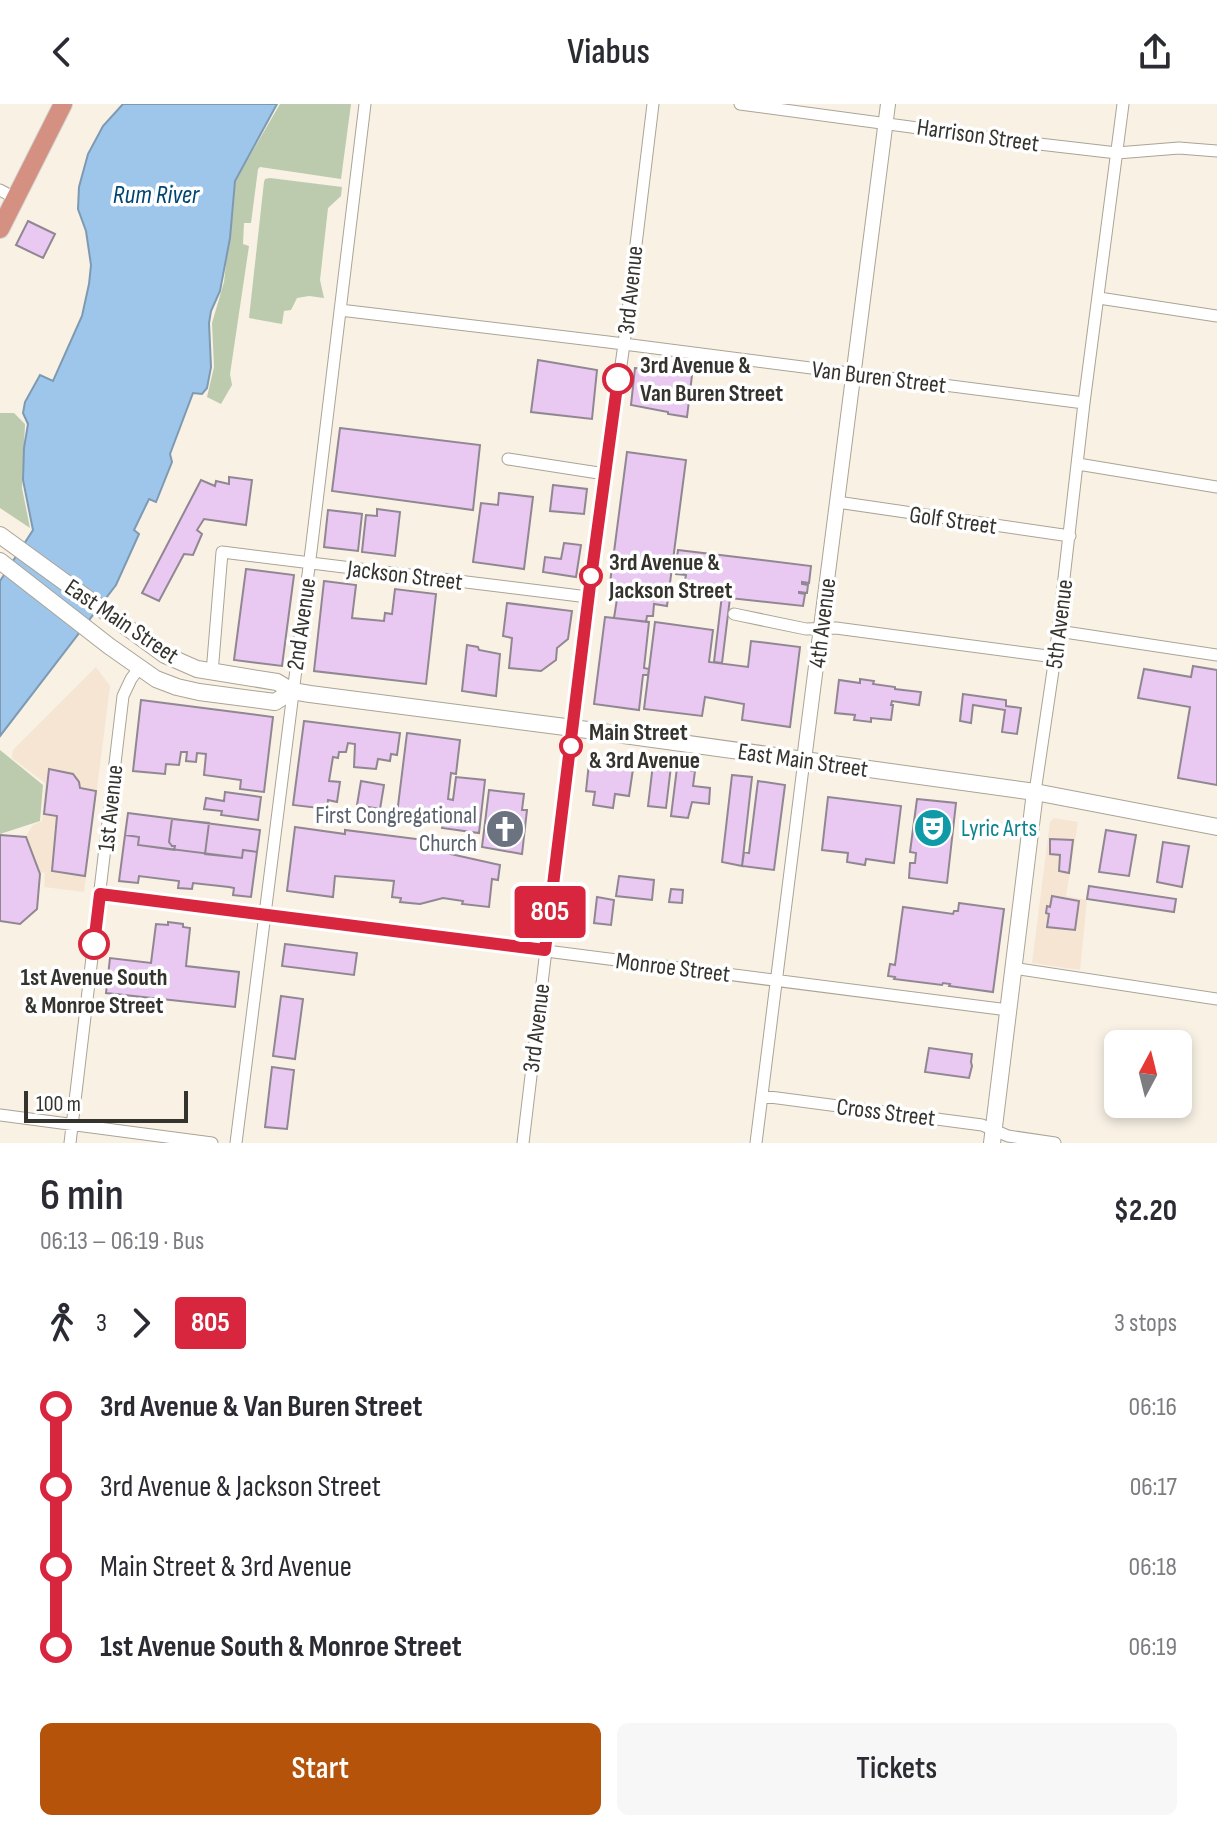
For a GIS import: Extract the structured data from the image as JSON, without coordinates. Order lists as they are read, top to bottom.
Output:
{
  "streets": {
    "main road": ["East Main Street", "5th Avenue"],
    "street": [
      "Harrison Street",
      "3rd Avenue",
      "Van Buren Street",
      "Golf Street",
      "Jackson Street",
      "4th Avenue",
      "2nd Avenue",
      "1st Avenue",
      "Monroe Street",
      "Cross Street"
    ]
  },
  "crossings": [
    ["Harrison Street", "4th Avenue"],
    ["Harrison Street", "5th Avenue"],
    ["3rd Avenue", "Van Buren Street"],
    ["3rd Avenue", "Jackson Street"],
    ["3rd Avenue", "East Main Street"],
    ["3rd Avenue", "Monroe Street"],
    ["Van Buren Street", "4th Avenue"],
    ["Van Buren Street", "2nd Avenue"],
    ["Van Buren Street", "5th Avenue"],
    ["Golf Street", "4th Avenue"],
    ["Golf Street", "5th Avenue"],
    ["Jackson Street", "East Main Street"],
    ["Jackson Street", "2nd Avenue"],
    ["East Main Street", "4th Avenue"],
    ["East Main Street", "2nd Avenue"],
    ["East Main Street", "5th Avenue"],
    ["East Main Street", "1st Avenue"],
    ["4th Avenue", "Monroe Street"],
    ["4th Avenue", "Cross Street"],
    ["2nd Avenue", "Monroe Street"],
    ["5th Avenue", "Monroe Street"],
    ["5th Avenue", "Cross Street"],
    ["1st Avenue", "Monroe Street"]
  ],
  "water": ["Rum River"],
  "places": {
    "other": [
      "3rd Avenue & Van Buren Street",
      "3rd Avenue & Jackson Street",
      "Main Street & 3rd Avenue",
      "1st Avenue South & Monroe Street"
    ],
    "theatre": ["Lyric Arts"],
    "church": ["First Congregational Church"]
  },
  "lines": ["bus line 805"],
  "scale_bar": "100 m",
  "north": "top",
  "page": {
    "header": "Viabus",
    "on_map": "805",
    "scale": "100 m",
    "heading": ["6 min", "06:13 – 06:19 · Bus", "$2.20"],
    "legs": ["3", "805", "3 stops"],
    "list": [
      {
        "name": "3rd Avenue & Van Buren Street",
        "value": "06:16"
      },
      {
        "name": "3rd Avenue & Jackson Street",
        "value": "06:17"
      },
      {
        "name": "Main Street & 3rd Avenue",
        "value": "06:18"
      },
      {
        "name": "1st Avenue South & Monroe Street",
        "value": "06:19"
      }
    ],
    "buttons": ["Start", "Tickets"]
  }
}
